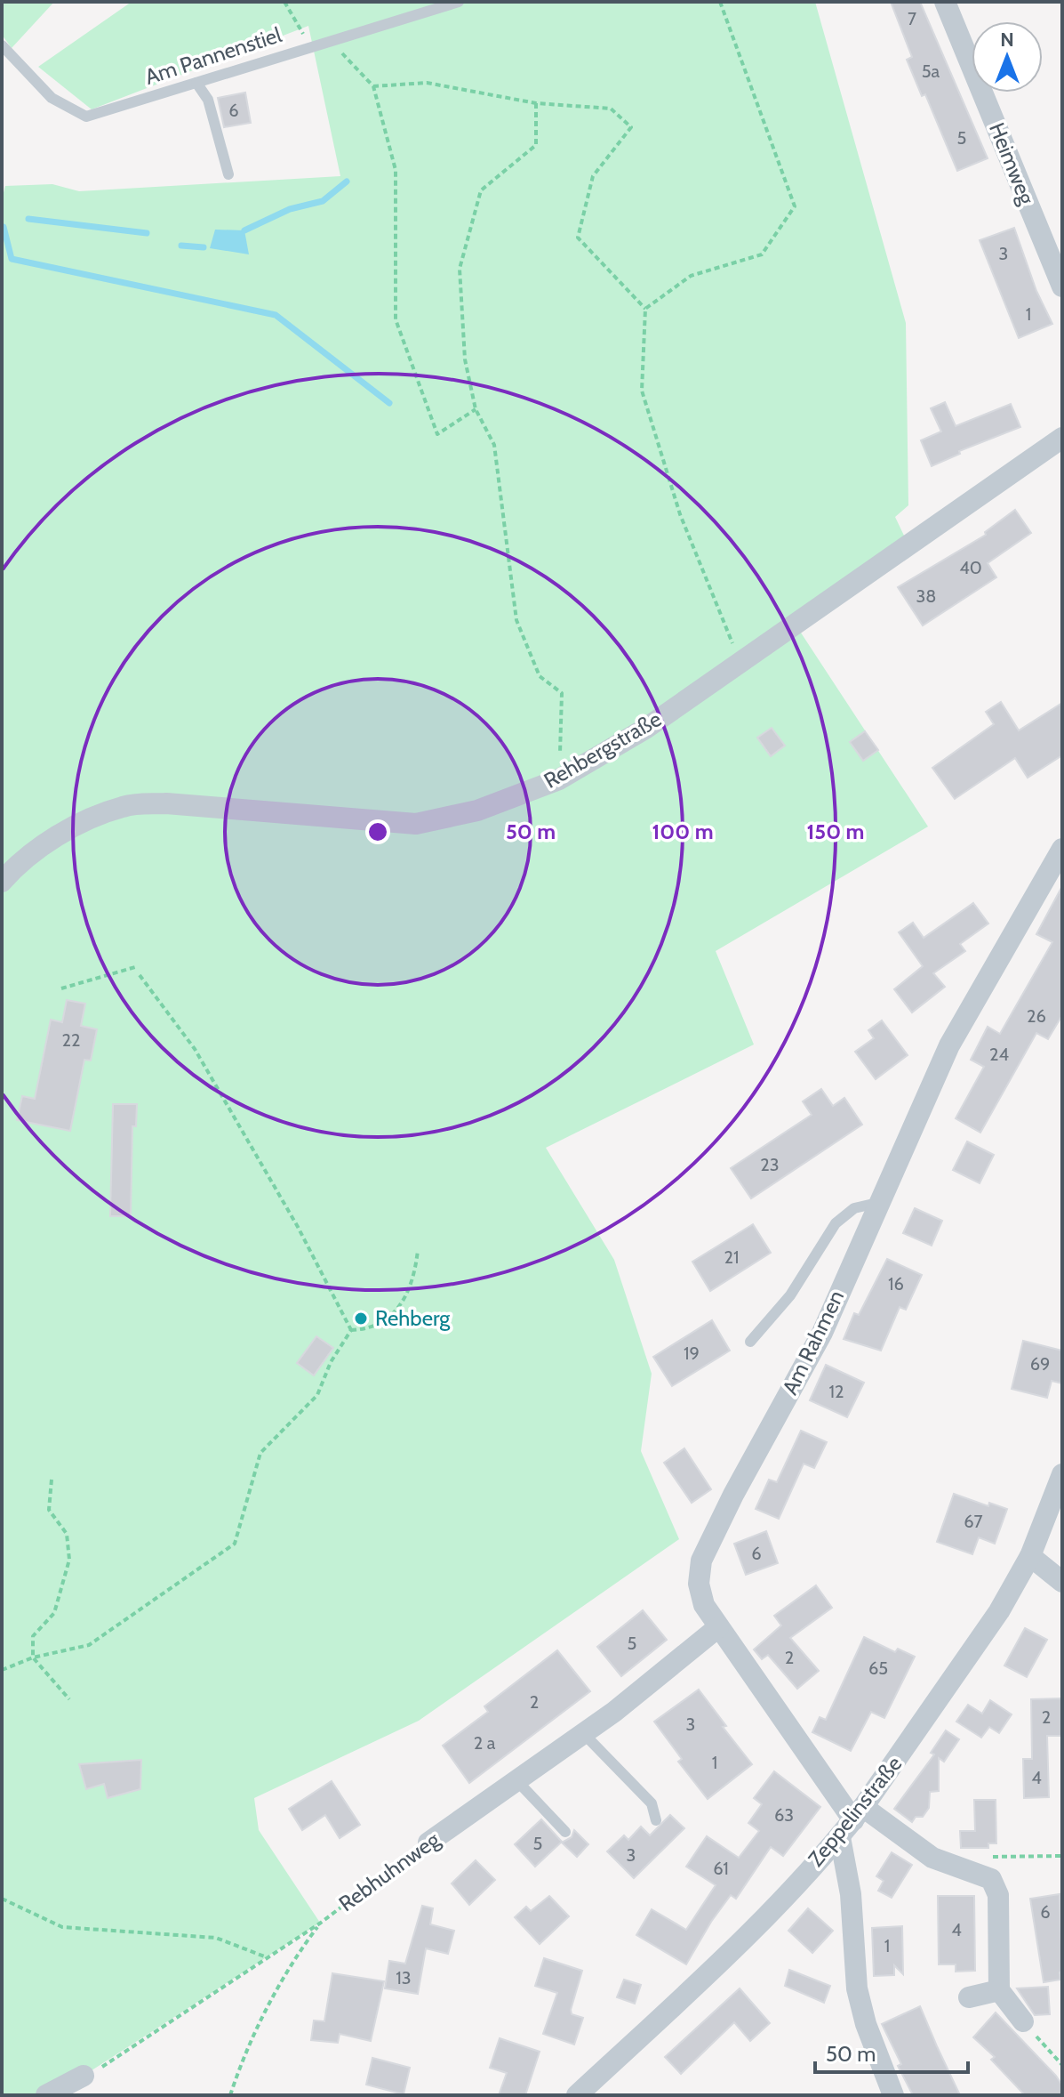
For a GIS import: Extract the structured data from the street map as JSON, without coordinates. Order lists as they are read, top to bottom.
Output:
{
  "streets": {
    "street": [
      "Heimweg",
      "Rehbergstraße",
      "Am Rahmen",
      "Zeppelinstraße",
      "Rebhuhnweg"
    ],
    "lane": ["Am Pannenstiel"]
  },
  "crossings": [
    ["Am Rahmen", "Zeppelinstraße"],
    ["Am Rahmen", "Rebhuhnweg"]
  ],
  "places": ["Rehberg"],
  "house_numbers": [
    "7",
    "5a",
    "6",
    "5",
    "3",
    "1",
    "40",
    "38",
    "26",
    "22",
    "24",
    "23",
    "21",
    "16",
    "19",
    "69",
    "12",
    "67",
    "6",
    "5",
    "2",
    "65",
    "2",
    "2",
    "3",
    "2 a",
    "1",
    "4",
    "63",
    "5",
    "3",
    "61",
    "6",
    "4",
    "1",
    "13"
  ],
  "scale_bar": "50 m",
  "north": "top",
  "rings": ["50 m", "100 m", "150 m"]
}
